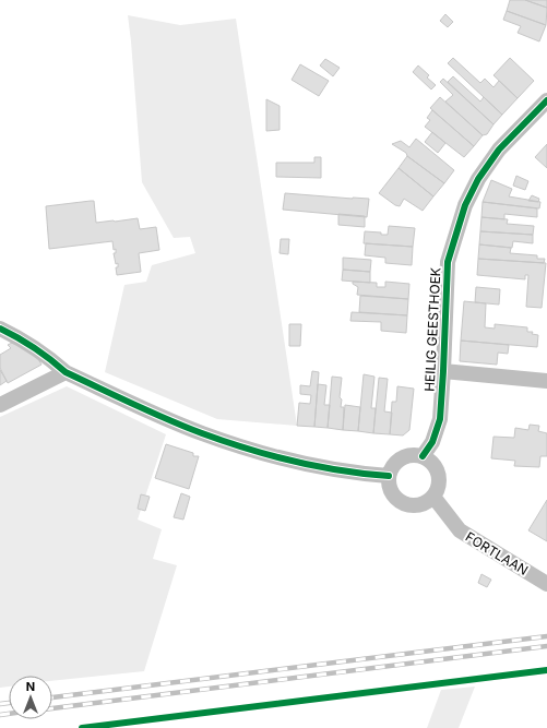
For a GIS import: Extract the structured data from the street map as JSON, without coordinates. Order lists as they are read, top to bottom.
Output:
{
  "streets": {
    "street": ["HEILIG GEESTHOEK", "FORTLAAN"]
  },
  "crossings": [
    ["HEILIG GEESTHOEK", "FORTLAAN"]
  ],
  "north": "top"
}
